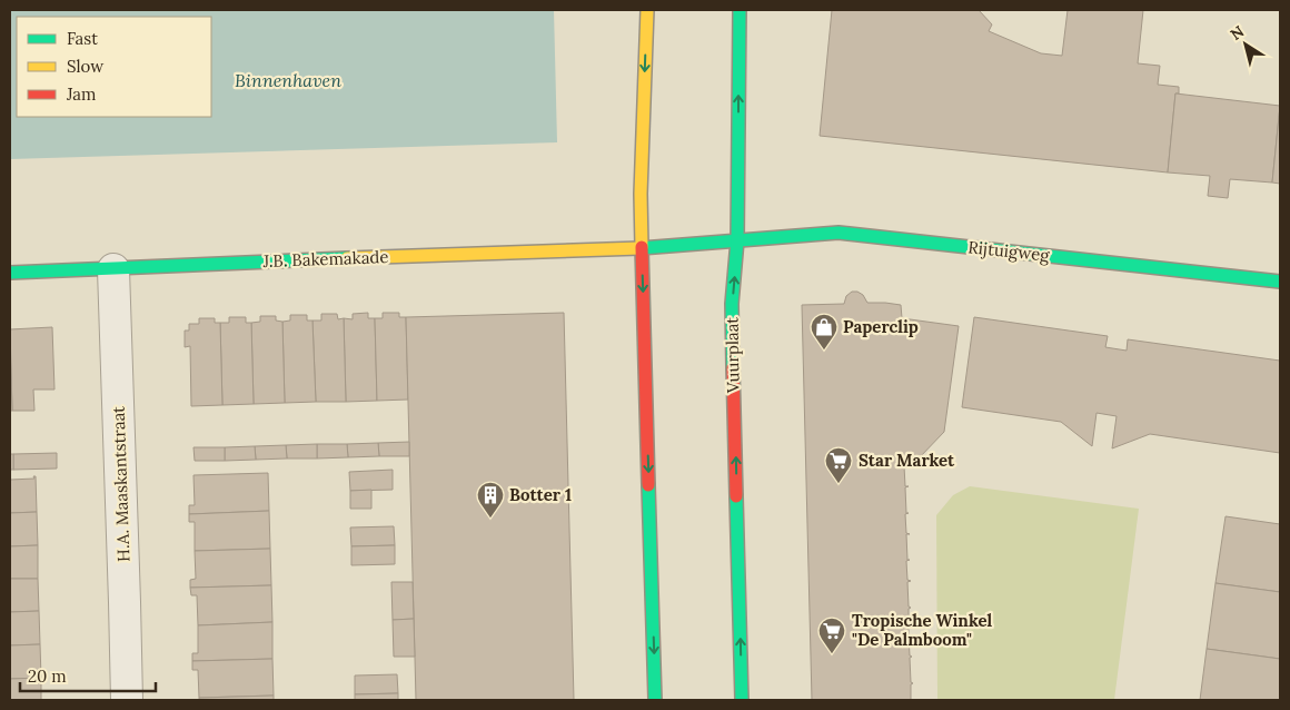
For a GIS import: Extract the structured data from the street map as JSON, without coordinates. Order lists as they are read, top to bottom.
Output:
{
  "streets": {
    "street": [
      "Rijtuigweg",
      "J.B. Bakemakade",
      "Vuurplaat",
      "H.A. Maaskantstraat"
    ]
  },
  "crossings": [
    ["Rijtuigweg", "J.B. Bakemakade"],
    ["Rijtuigweg", "Vuurplaat"],
    ["J.B. Bakemakade", "H.A. Maaskantstraat"]
  ],
  "water": ["Binnenhaven"],
  "places": {
    "shop": ["Paperclip"],
    "supermarket": ["Star Market", "Tropische Winkel \"De Palmboom\""],
    "building": ["Botter 1"]
  },
  "legend": ["Fast", "Slow", "Jam"],
  "scale_bar": "20 m",
  "north": "top left"
}
